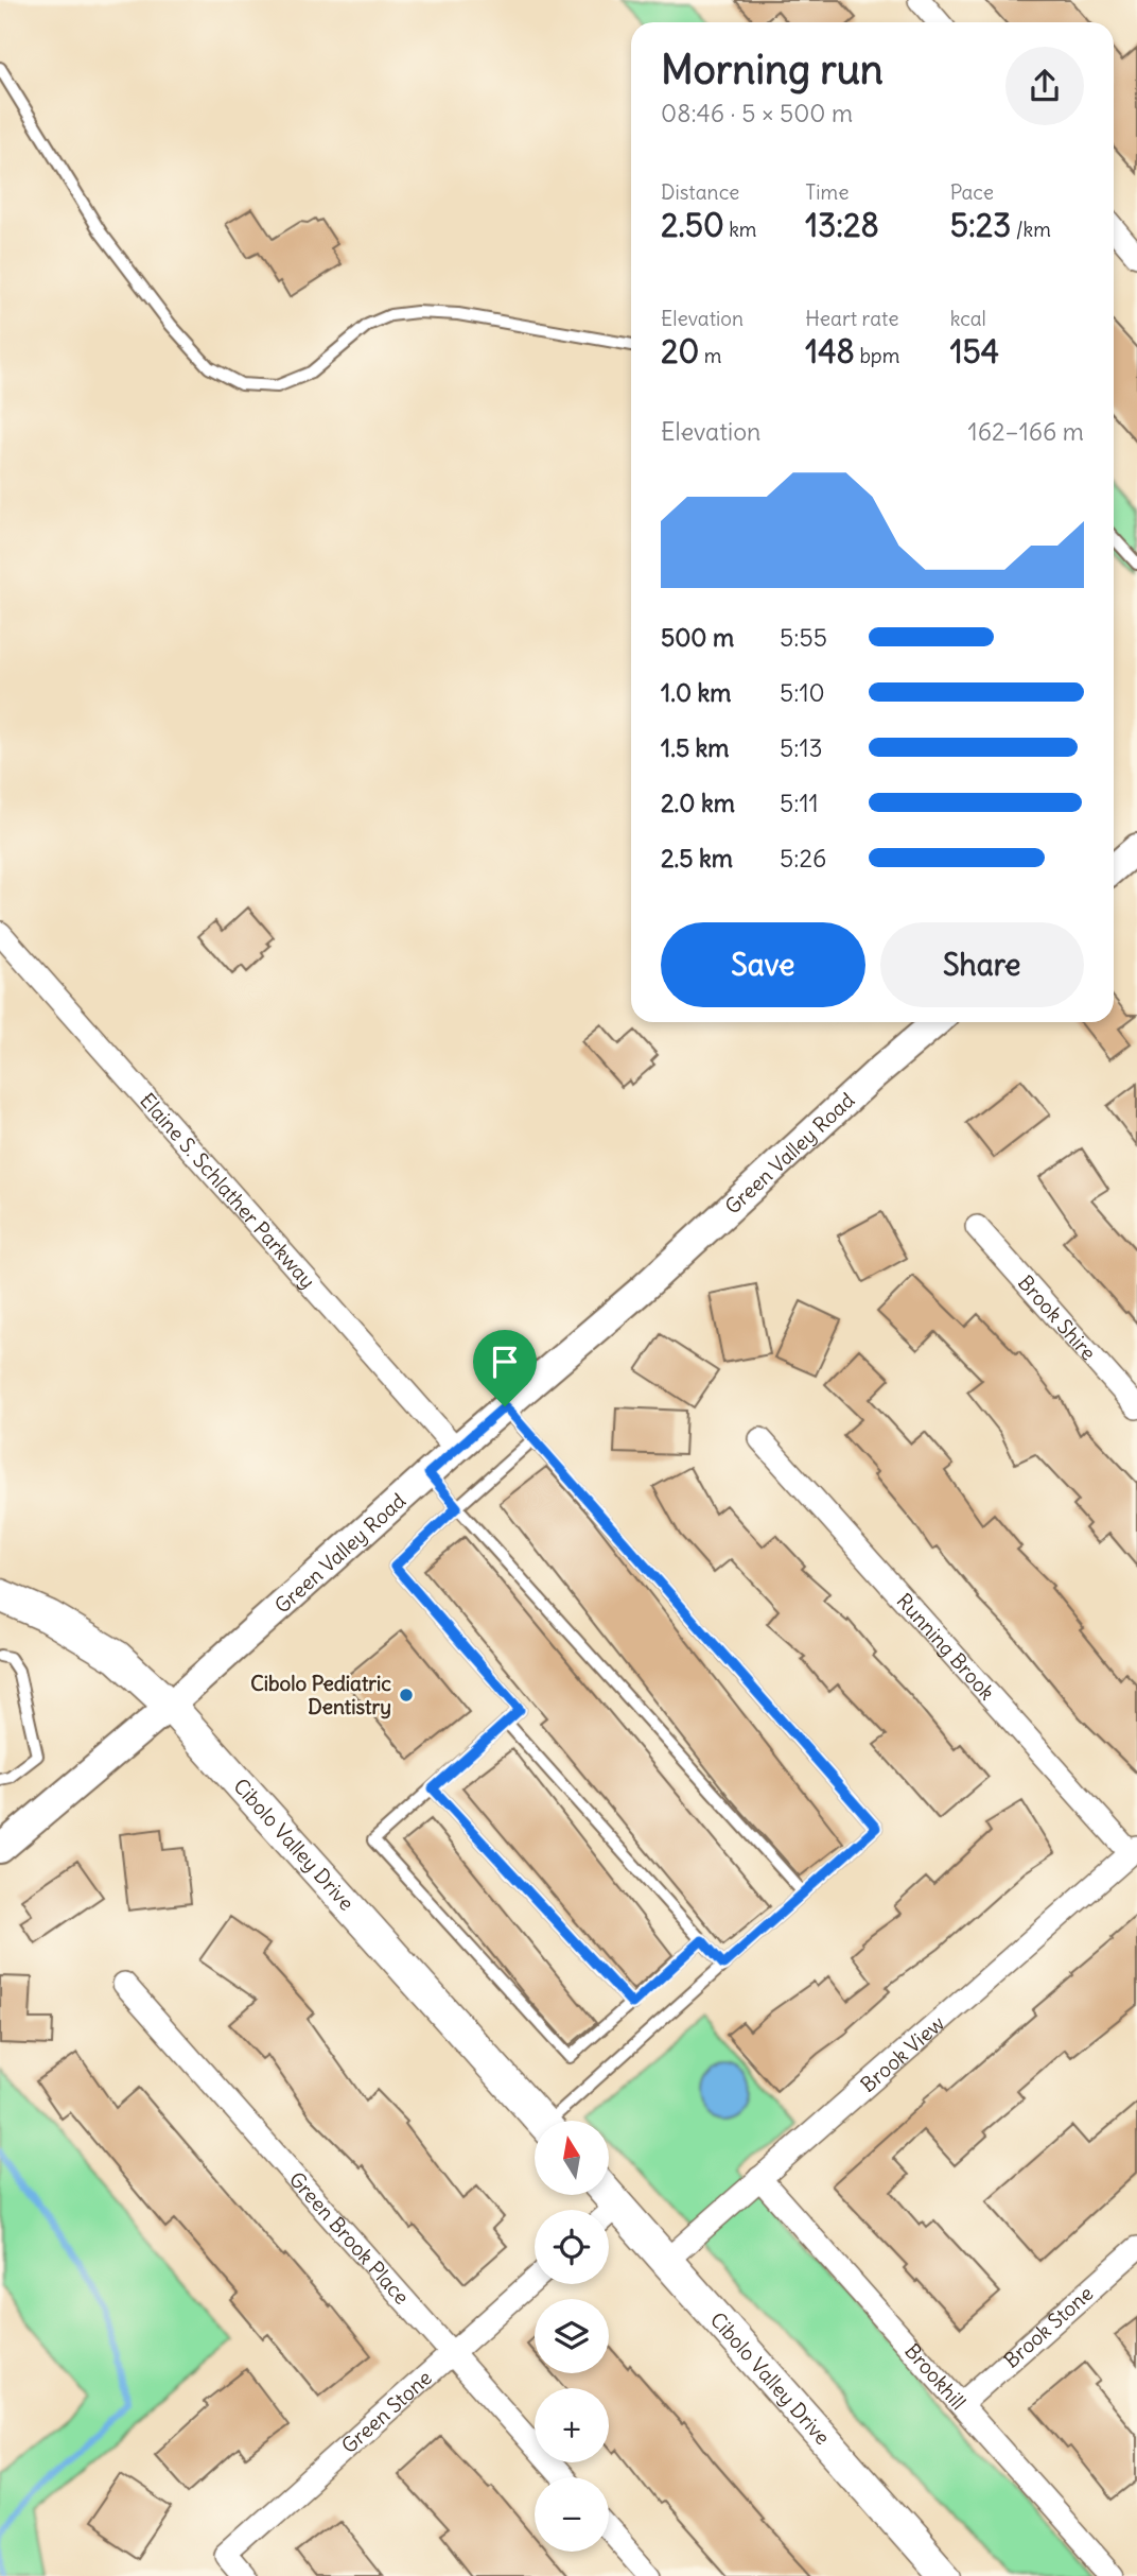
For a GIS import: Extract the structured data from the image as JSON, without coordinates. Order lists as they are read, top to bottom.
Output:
{
  "streets": {
    "main road": ["Cibolo Valley Drive"],
    "street": [
      "Green Valley Road",
      "Elaine S. Schlather Parkway",
      "Brook Shire",
      "Running Brook",
      "Brook View",
      "Green Brook Place",
      "Brook Stone",
      "Brookhill",
      "Green Stone"
    ]
  },
  "crossings": [
    ["Green Valley Road", "Elaine S. Schlather Parkway"],
    ["Green Valley Road", "Cibolo Valley Drive"],
    ["Running Brook", "Brook View"],
    ["Cibolo Valley Drive", "Brook View"],
    ["Brook View", "Brookhill"],
    ["Green Brook Place", "Green Stone"],
    ["Brook Stone", "Brookhill"]
  ],
  "places": ["Cibolo Pediatric Dentistry"],
  "north": "top",
  "page": {
    "heading": ["Morning run", "08:46 · 5 × 500 m"],
    "stats": [
      ["Distance", "2.50 km"],
      ["Time", "13:28"],
      ["Pace", "5:23 /km"],
      ["Elevation", "20 m"],
      ["Heart rate", "148 bpm"],
      ["kcal", "154"]
    ],
    "chart": ["Elevation", "162–166 m"],
    "list": [
      {
        "name": "500 m",
        "note": "5:55"
      },
      {
        "name": "1.0 km",
        "note": "5:10"
      },
      {
        "name": "1.5 km",
        "note": "5:13"
      },
      {
        "name": "2.0 km",
        "note": "5:11"
      },
      {
        "name": "2.5 km",
        "note": "5:26"
      }
    ],
    "buttons": ["Save", "Share"],
    "map_buttons": ["+", "−"]
  }
}
